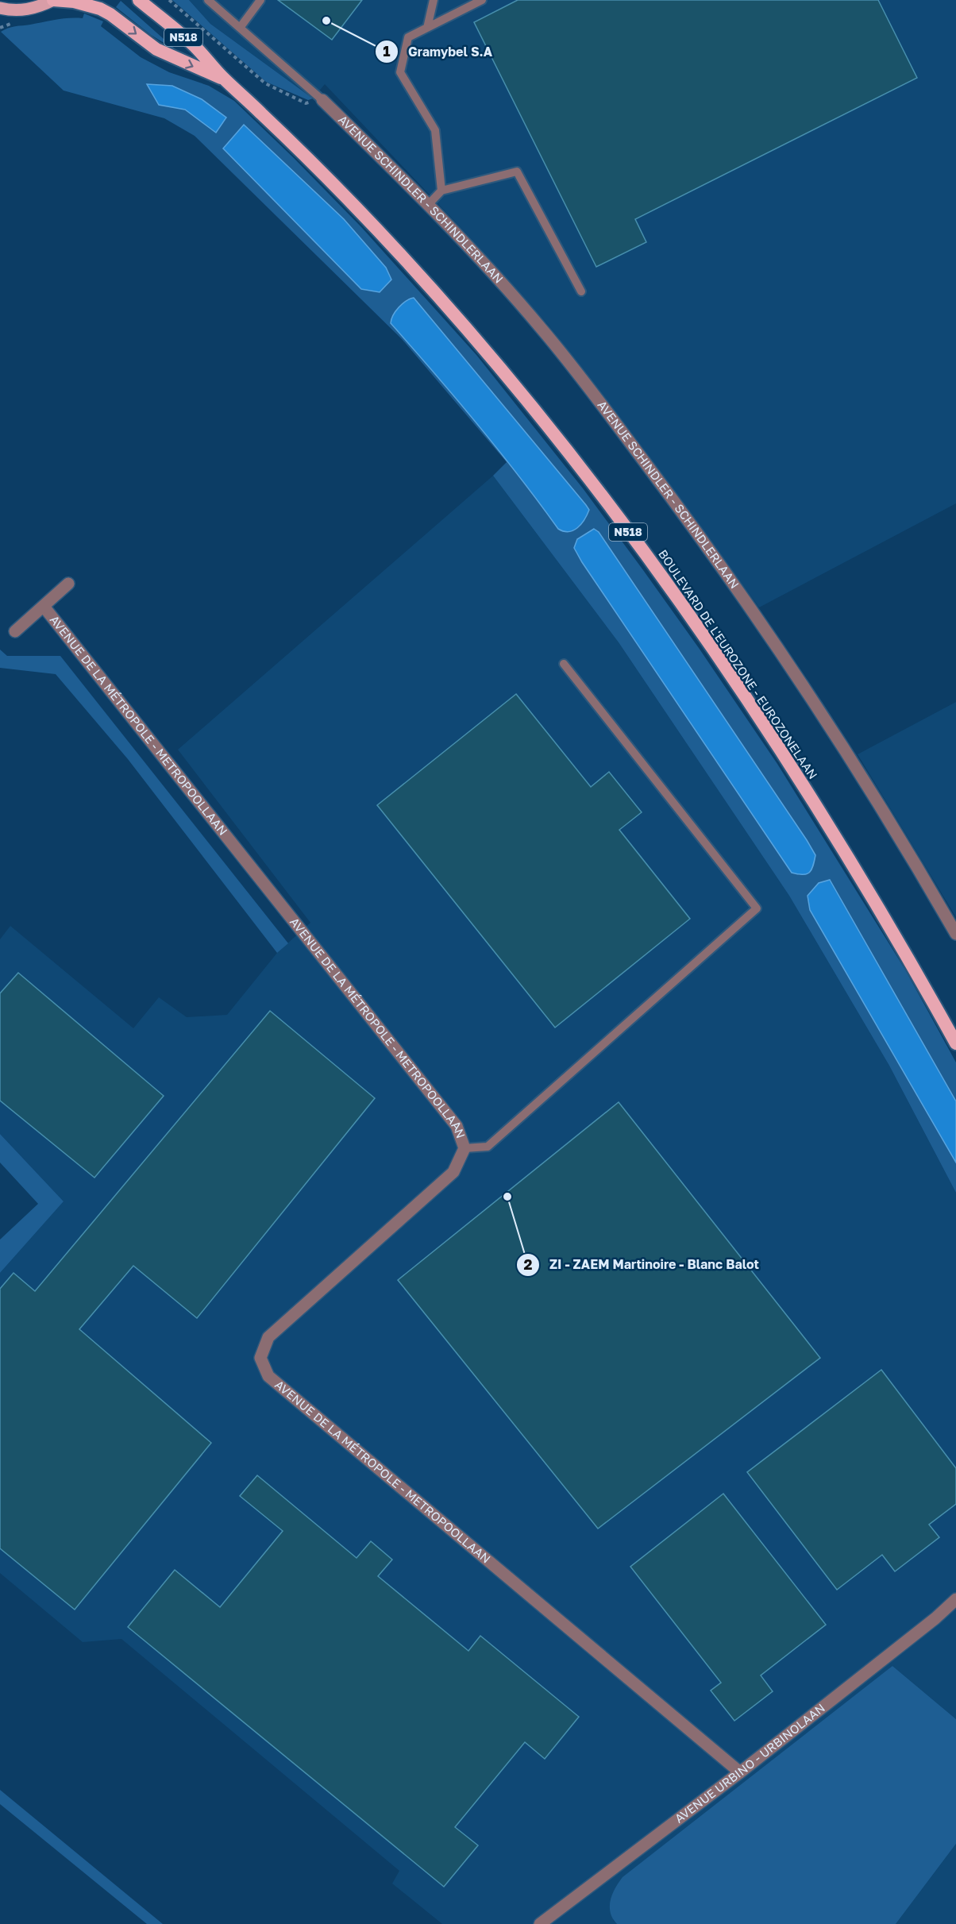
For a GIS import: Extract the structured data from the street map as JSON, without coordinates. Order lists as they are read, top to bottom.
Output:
{
  "streets": {
    "highway": ["N518", "BOULEVARD DE L'EUROZONE - EUROZONELAAN"],
    "street": ["AVENUE SCHINDLER - SCHINDLERLAAN", "AVENUE DE LA MÉTROPOLE - METROPOOLLAAN", "AVENUE URBINO - URBINOLAAN"]
  },
  "crossings": [
    ["AVENUE DE LA MÉTROPOLE - METROPOOLLAAN", "AVENUE URBINO - URBINOLAAN"]
  ],
  "places": ["Gramybel S.A", "ZI - ZAEM Martinoire - Blanc Balot"]
}
